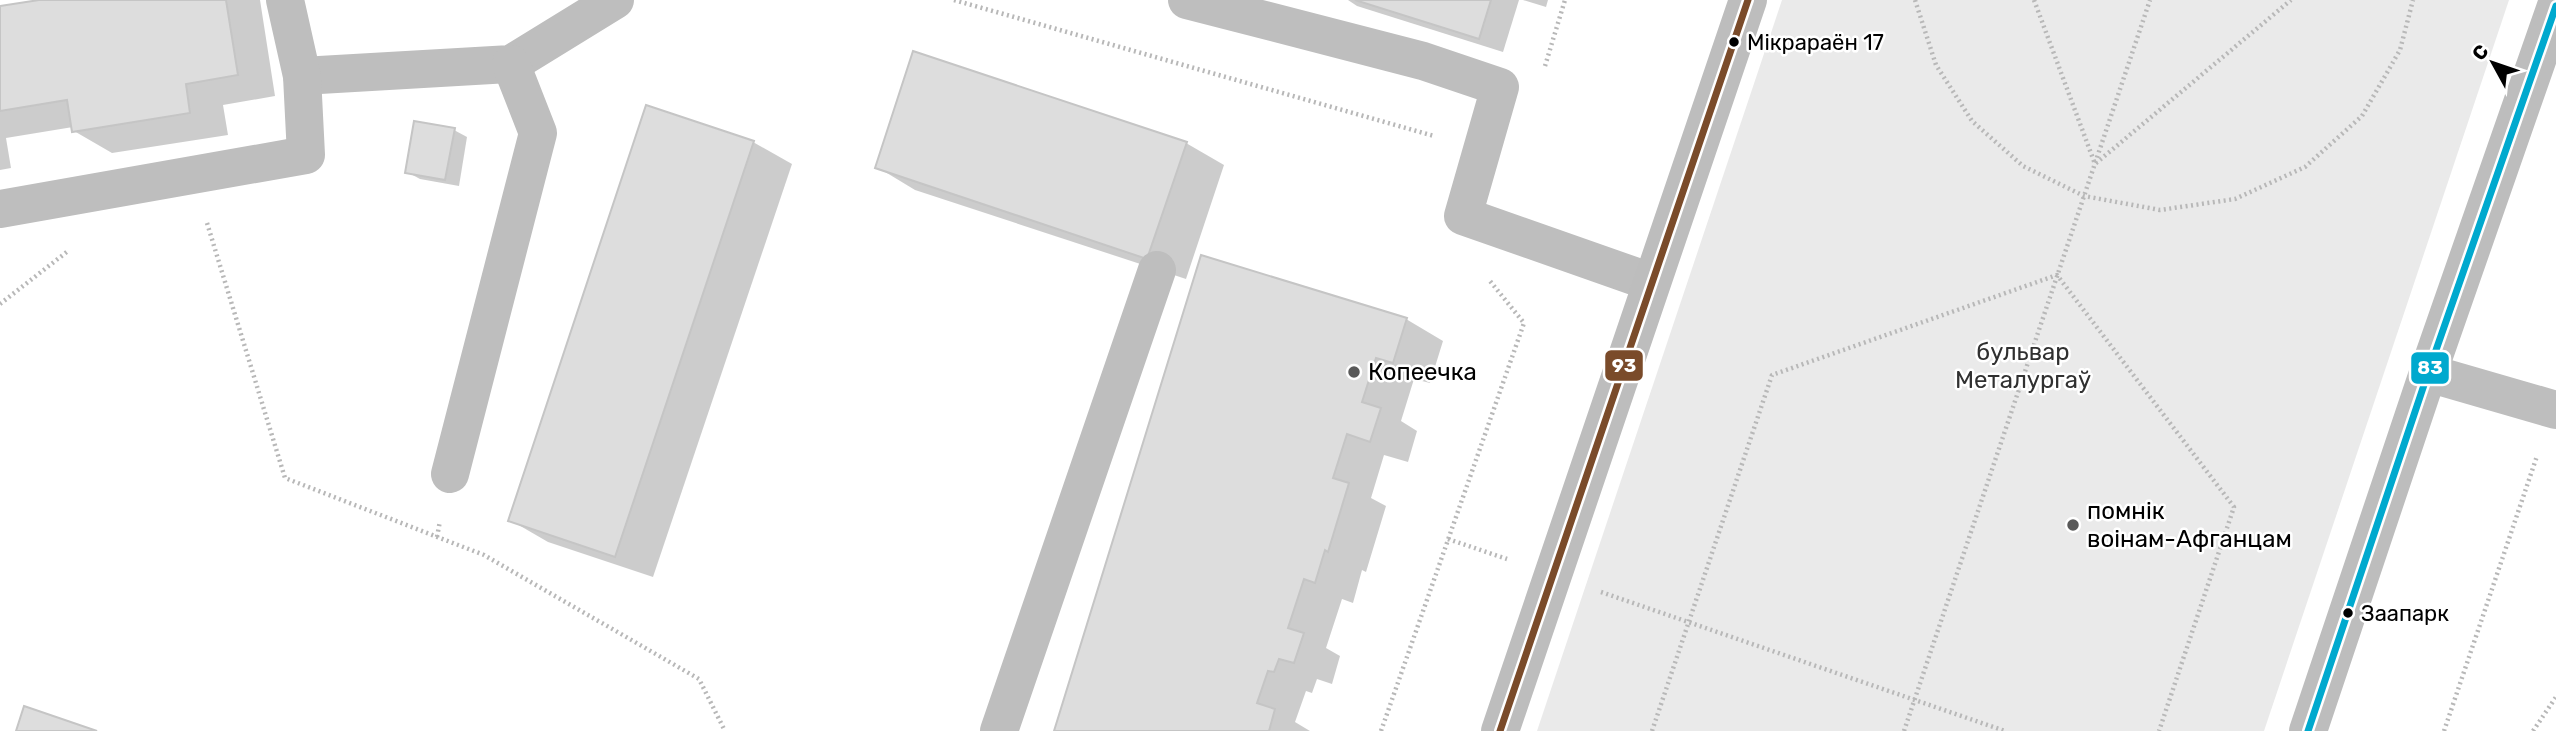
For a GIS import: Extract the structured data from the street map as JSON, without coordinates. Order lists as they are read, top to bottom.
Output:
{
  "parks": ["бульвар Металургаў"],
  "places": [
    "Мікрараён 17",
    "Копеечка",
    "помнік воінам-Афганцам",
    "Заапарк"
  ],
  "lines": ["transit line 93", "transit line 83"],
  "north": "top left"
}
